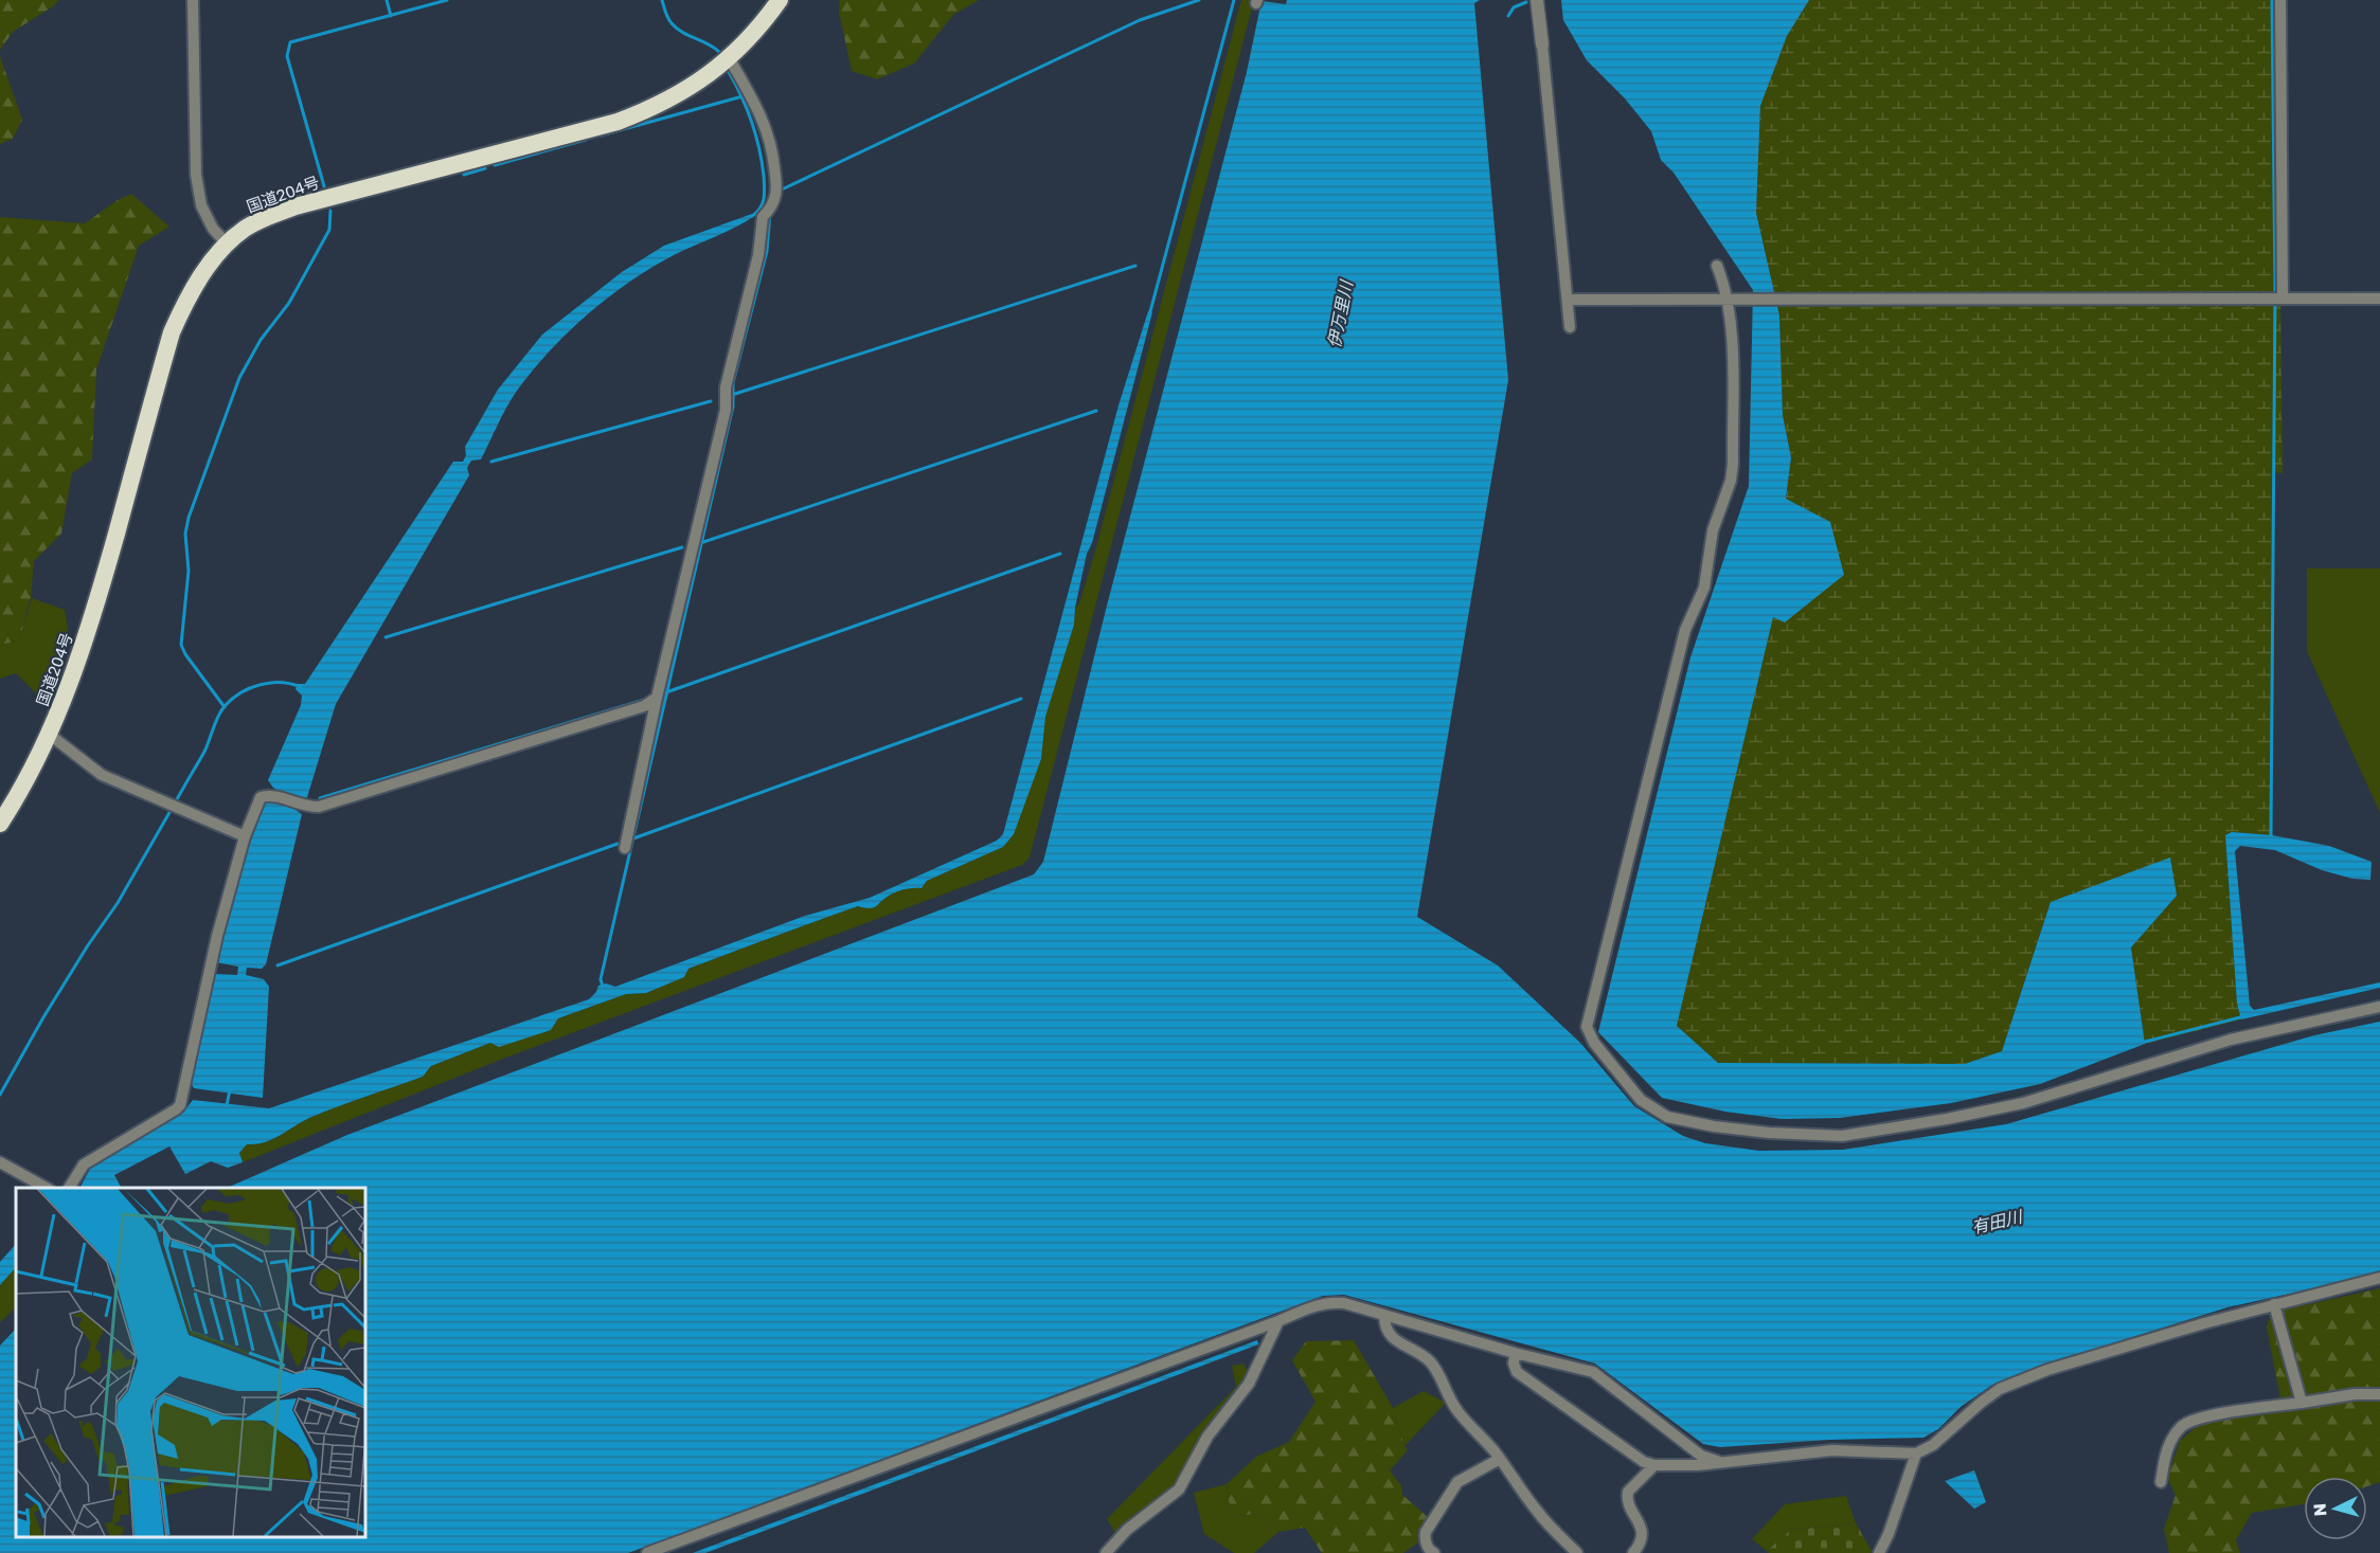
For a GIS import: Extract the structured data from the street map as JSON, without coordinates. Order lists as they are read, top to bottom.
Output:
{
  "streets": {
    "highway": ["国道204号"]
  },
  "water": ["伊万里川", "有田川"],
  "north": "left"
}
